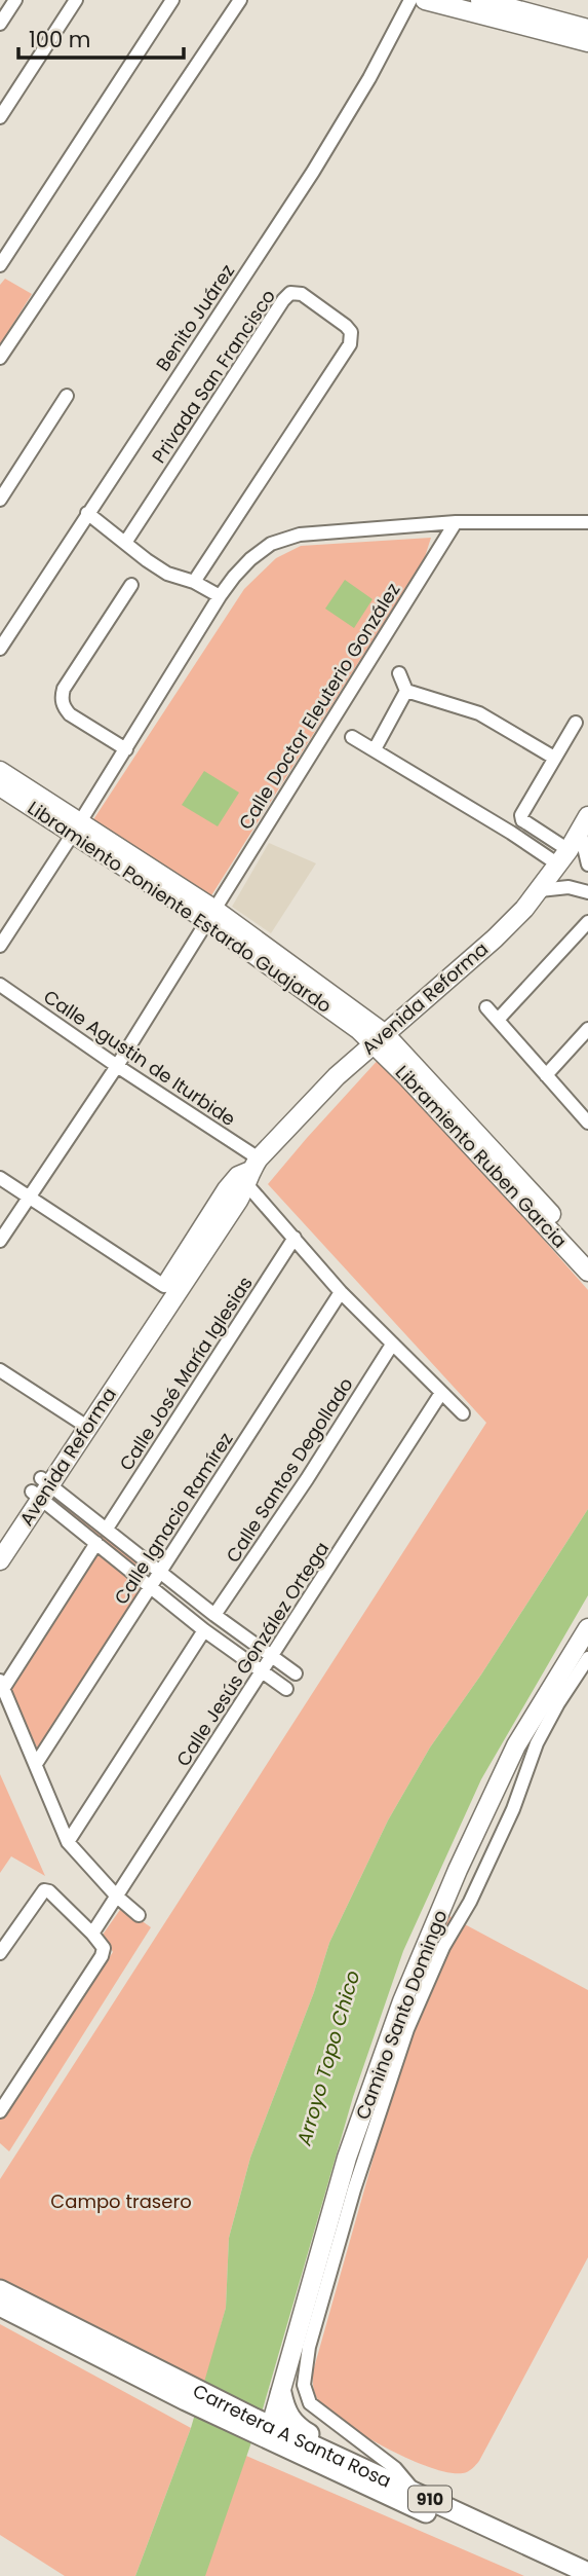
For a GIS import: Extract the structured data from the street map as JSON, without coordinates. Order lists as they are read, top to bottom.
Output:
{
  "streets": {
    "main road": ["Carretera A Santa Rosa", "910"],
    "street": [
      "Benito Juárez",
      "Privada San Francisco",
      "Calle Doctor Eleuterio González",
      "Libramiento Poniente Estardo Guajardo",
      "Avenida Reforma",
      "Calle Agustin de Iturbide",
      "Libramiento Ruben Garcia",
      "Calle José María Iglesias",
      "Calle Santos Degollado",
      "Calle Ignacio Ramírez",
      "Calle Jesús González Ortega",
      "Camino Santo Domingo"
    ]
  },
  "crossings": [
    ["Calle Doctor Eleuterio González", "Libramiento Poniente Estardo Guajardo"],
    ["Calle Doctor Eleuterio González", "Calle Agustin de Iturbide"],
    ["Libramiento Poniente Estardo Guajardo", "Avenida Reforma"],
    ["Libramiento Poniente Estardo Guajardo", "Libramiento Ruben Garcia"],
    ["Avenida Reforma", "Calle Agustin de Iturbide"],
    ["Avenida Reforma", "Libramiento Ruben Garcia"],
    ["Calle Agustin de Iturbide", "Calle José María Iglesias"],
    ["Calle Agustin de Iturbide", "Calle Santos Degollado"],
    ["Calle Agustin de Iturbide", "Calle Ignacio Ramírez"],
    ["Calle Agustin de Iturbide", "Calle Jesús González Ortega"],
    ["Camino Santo Domingo", "Carretera A Santa Rosa"]
  ],
  "water": ["Arroyo Topo Chico"],
  "parks": ["Campo trasero"],
  "scale_bar": "100 m"
}
